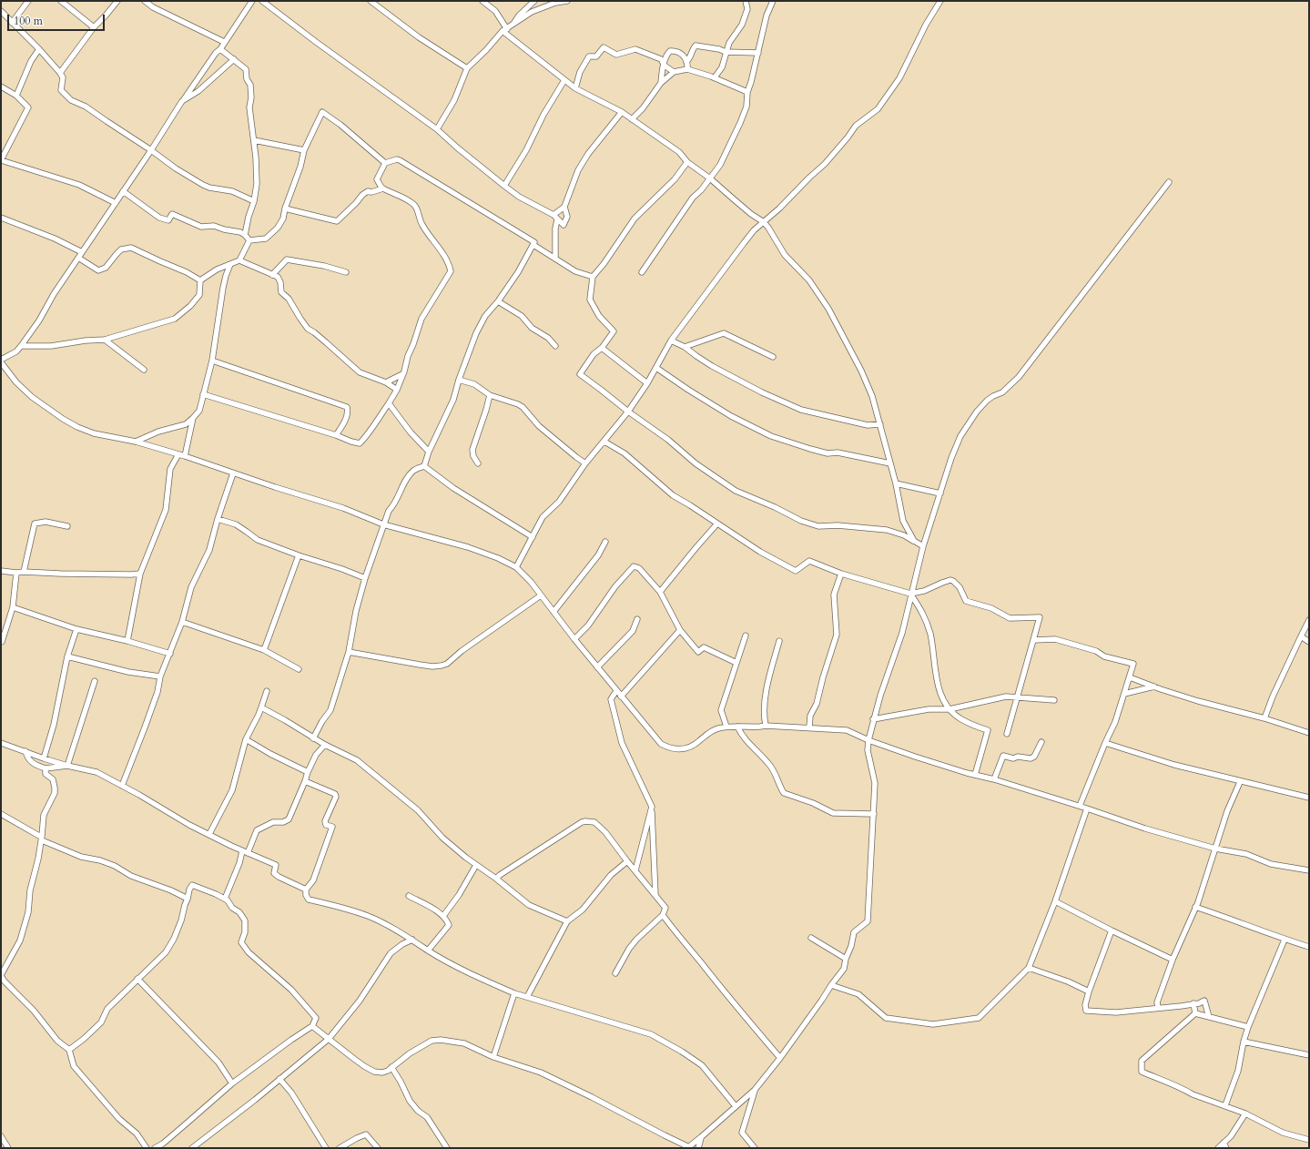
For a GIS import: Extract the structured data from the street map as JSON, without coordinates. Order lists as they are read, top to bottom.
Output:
{
  "scale_bar": "100 m"
}
